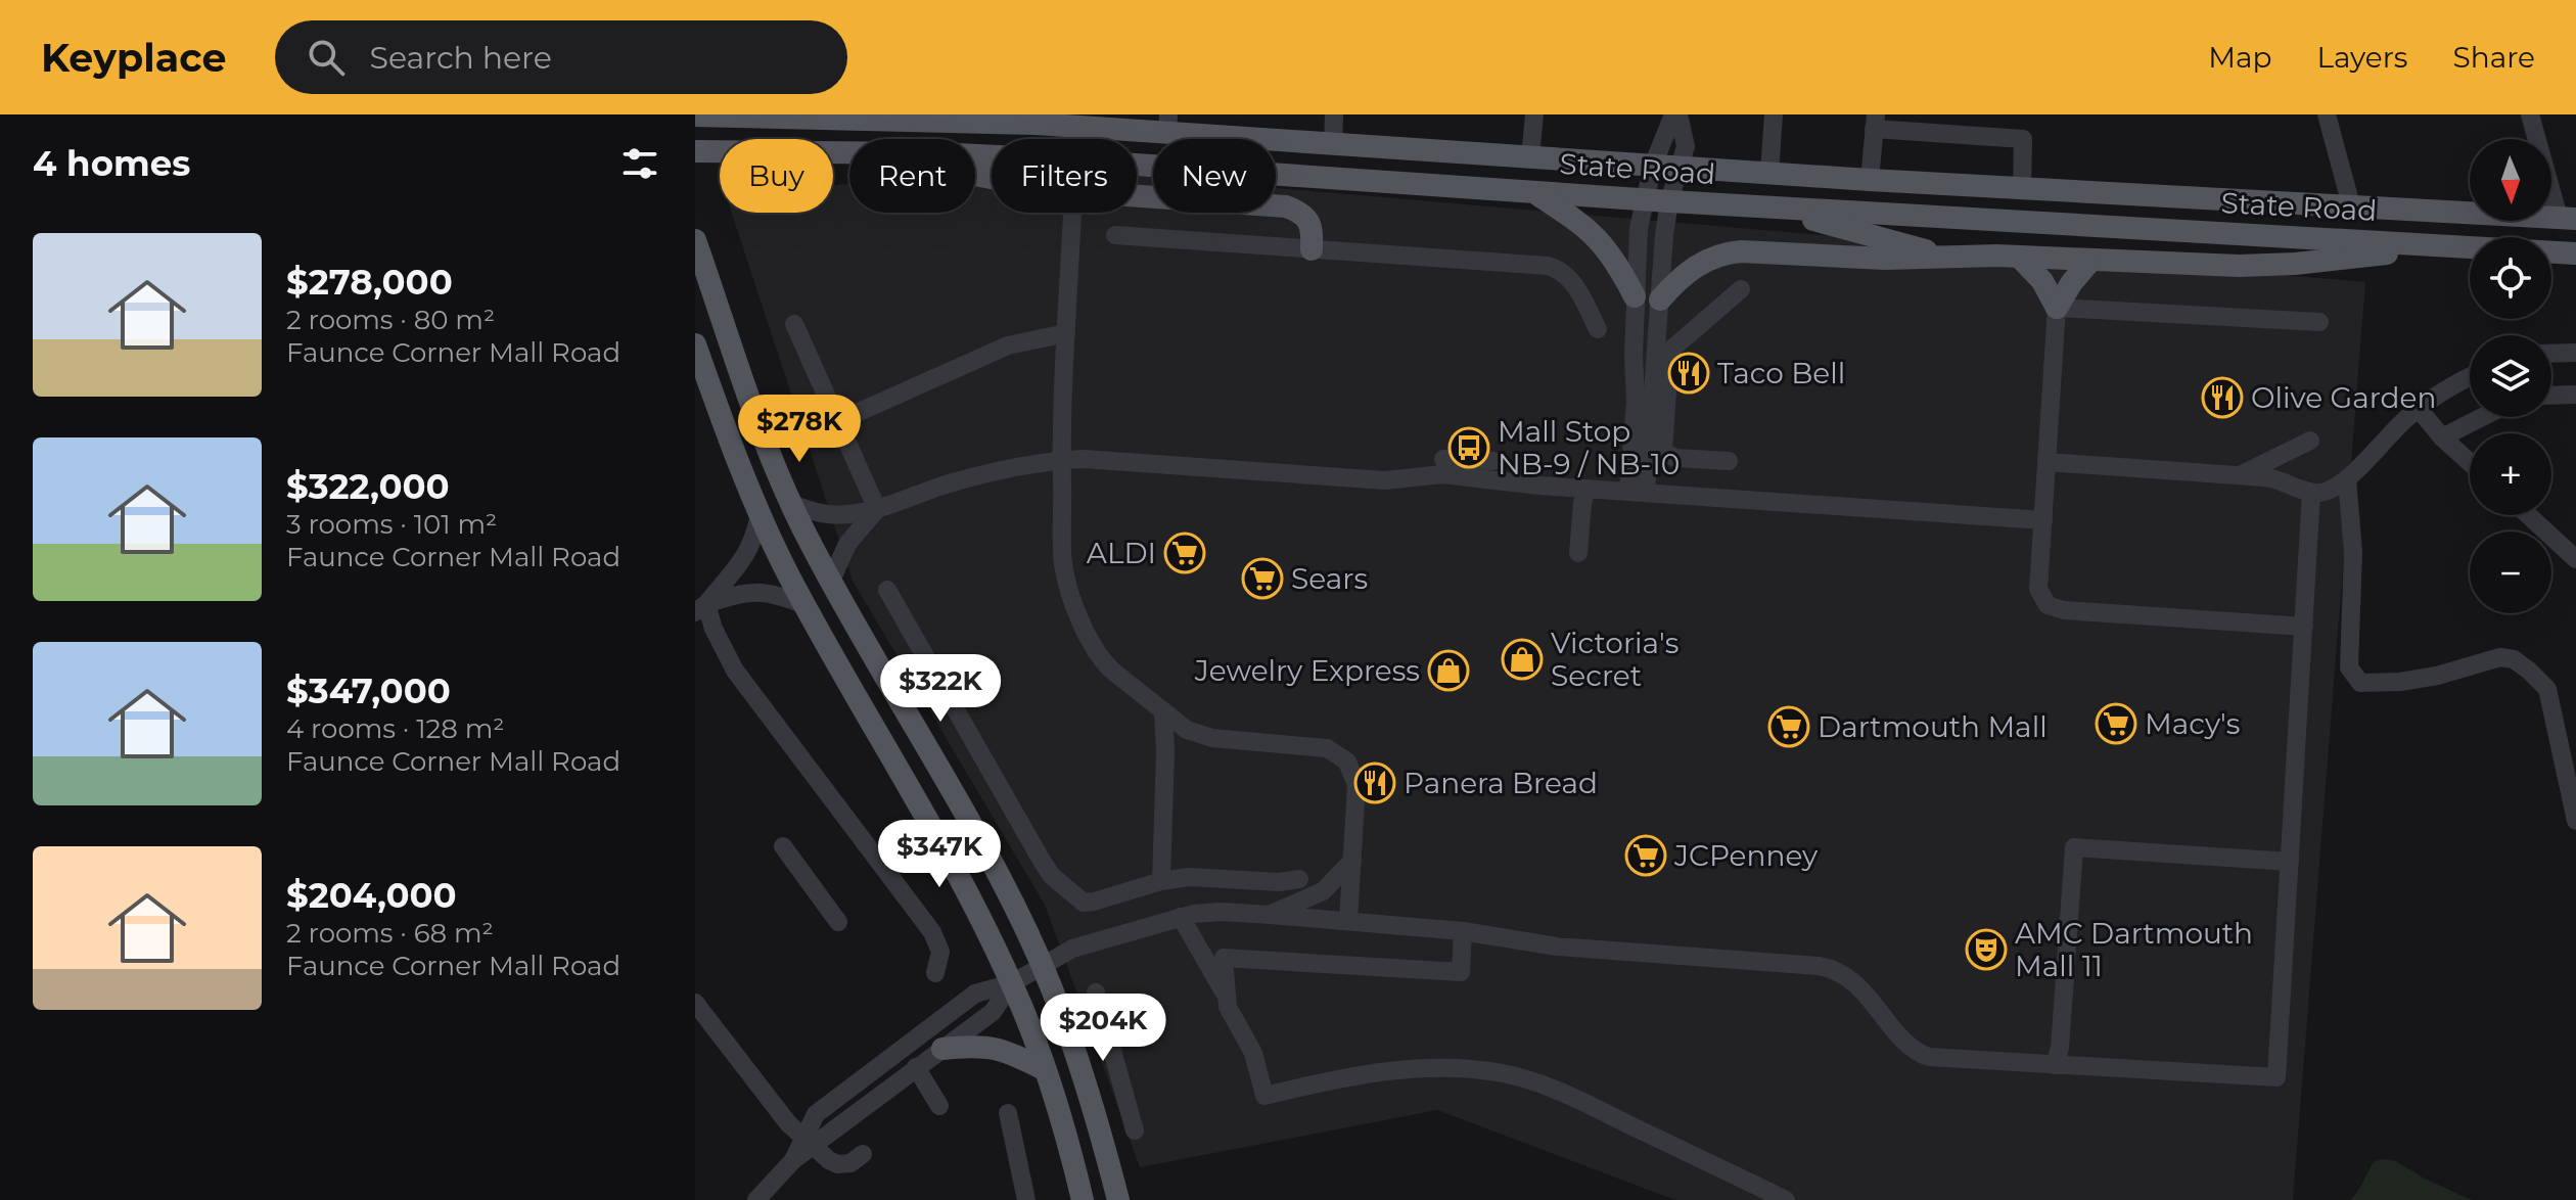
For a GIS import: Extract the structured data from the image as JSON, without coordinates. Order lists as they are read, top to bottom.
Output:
{
  "streets": {
    "main road": ["State Road"]
  },
  "places": {
    "restaurant": ["Taco Bell", "Olive Garden", "Panera Bread"],
    "bus stop": ["Mall Stop NB-9 / NB-10"],
    "supermarket": [
      "ALDI",
      "Sears",
      "Macy's",
      "Dartmouth Mall",
      "JCPenney"
    ],
    "shop": ["Victoria's Secret", "Jewelry Express"],
    "theatre": ["AMC Dartmouth Mall 11"]
  },
  "north": "bottom",
  "page": {
    "header": "Keyplace",
    "search": "Search here",
    "nav": ["Map", "Layers", "Share"],
    "heading": "4 homes",
    "map_buttons": ["+", "−"],
    "chip": [
      "Buy",
      "Rent",
      "Filters",
      "New"
    ],
    "list": [
      {
        "name": "$278,000",
        "note": "2 rooms · 80 m² · Faunce Corner Mall Road"
      },
      {
        "name": "$322,000",
        "note": "3 rooms · 101 m² · Faunce Corner Mall Road"
      },
      {
        "name": "$347,000",
        "note": "4 rooms · 128 m² · Faunce Corner Mall Road"
      },
      {
        "name": "$204,000",
        "note": "2 rooms · 68 m² · Faunce Corner Mall Road"
      }
    ],
    "price": [
      "$278K",
      "$322K",
      "$347K",
      "$204K"
    ]
  }
}
